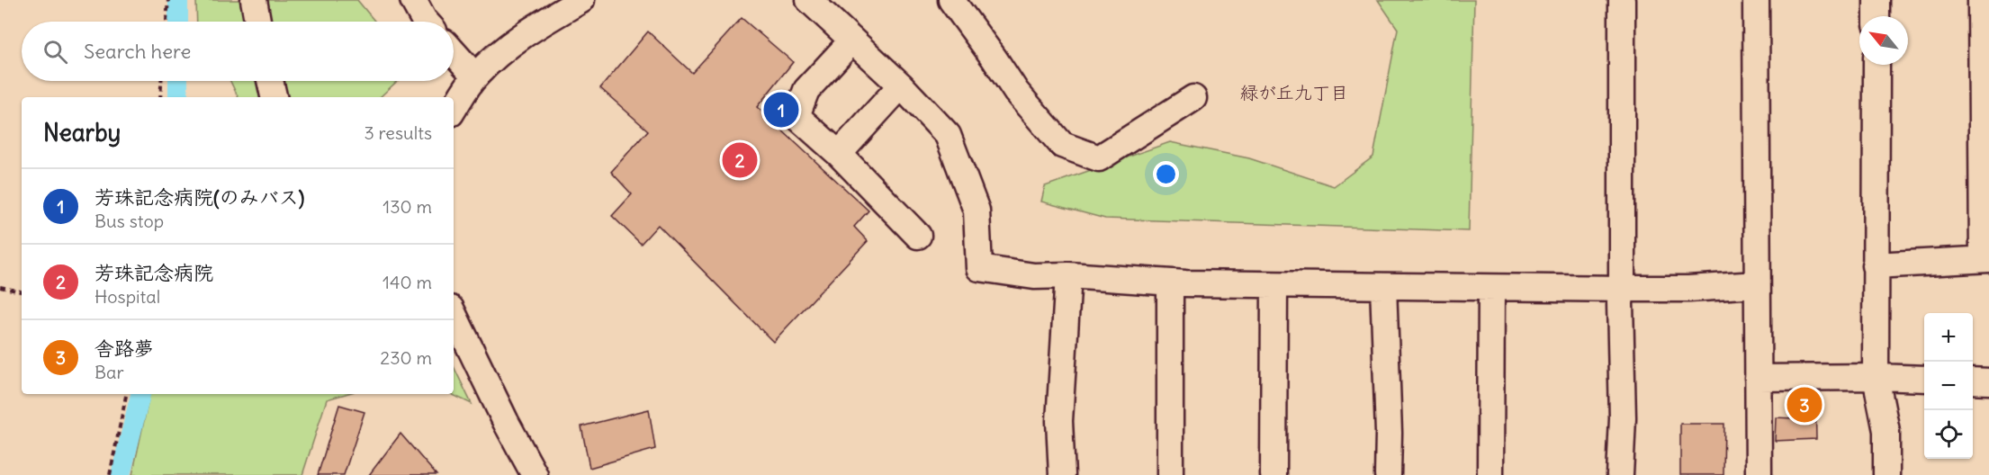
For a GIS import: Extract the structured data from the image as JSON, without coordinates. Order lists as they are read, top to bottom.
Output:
{
  "districts": ["緑が丘九丁目"],
  "north": "top left",
  "page": {
    "search": "Search here",
    "pins": ["1", "2", "3"],
    "heading": ["Nearby", "3 results"],
    "list": [
      {
        "mark": "1",
        "name": "芳珠記念病院(のみバス)",
        "note": "Bus stop",
        "value": "130 m"
      },
      {
        "mark": "2",
        "name": "芳珠記念病院",
        "note": "Hospital",
        "value": "140 m"
      },
      {
        "mark": "3",
        "name": "舎路夢",
        "note": "Bar",
        "value": "230 m"
      }
    ],
    "map_buttons": ["+", "−"]
  }
}
